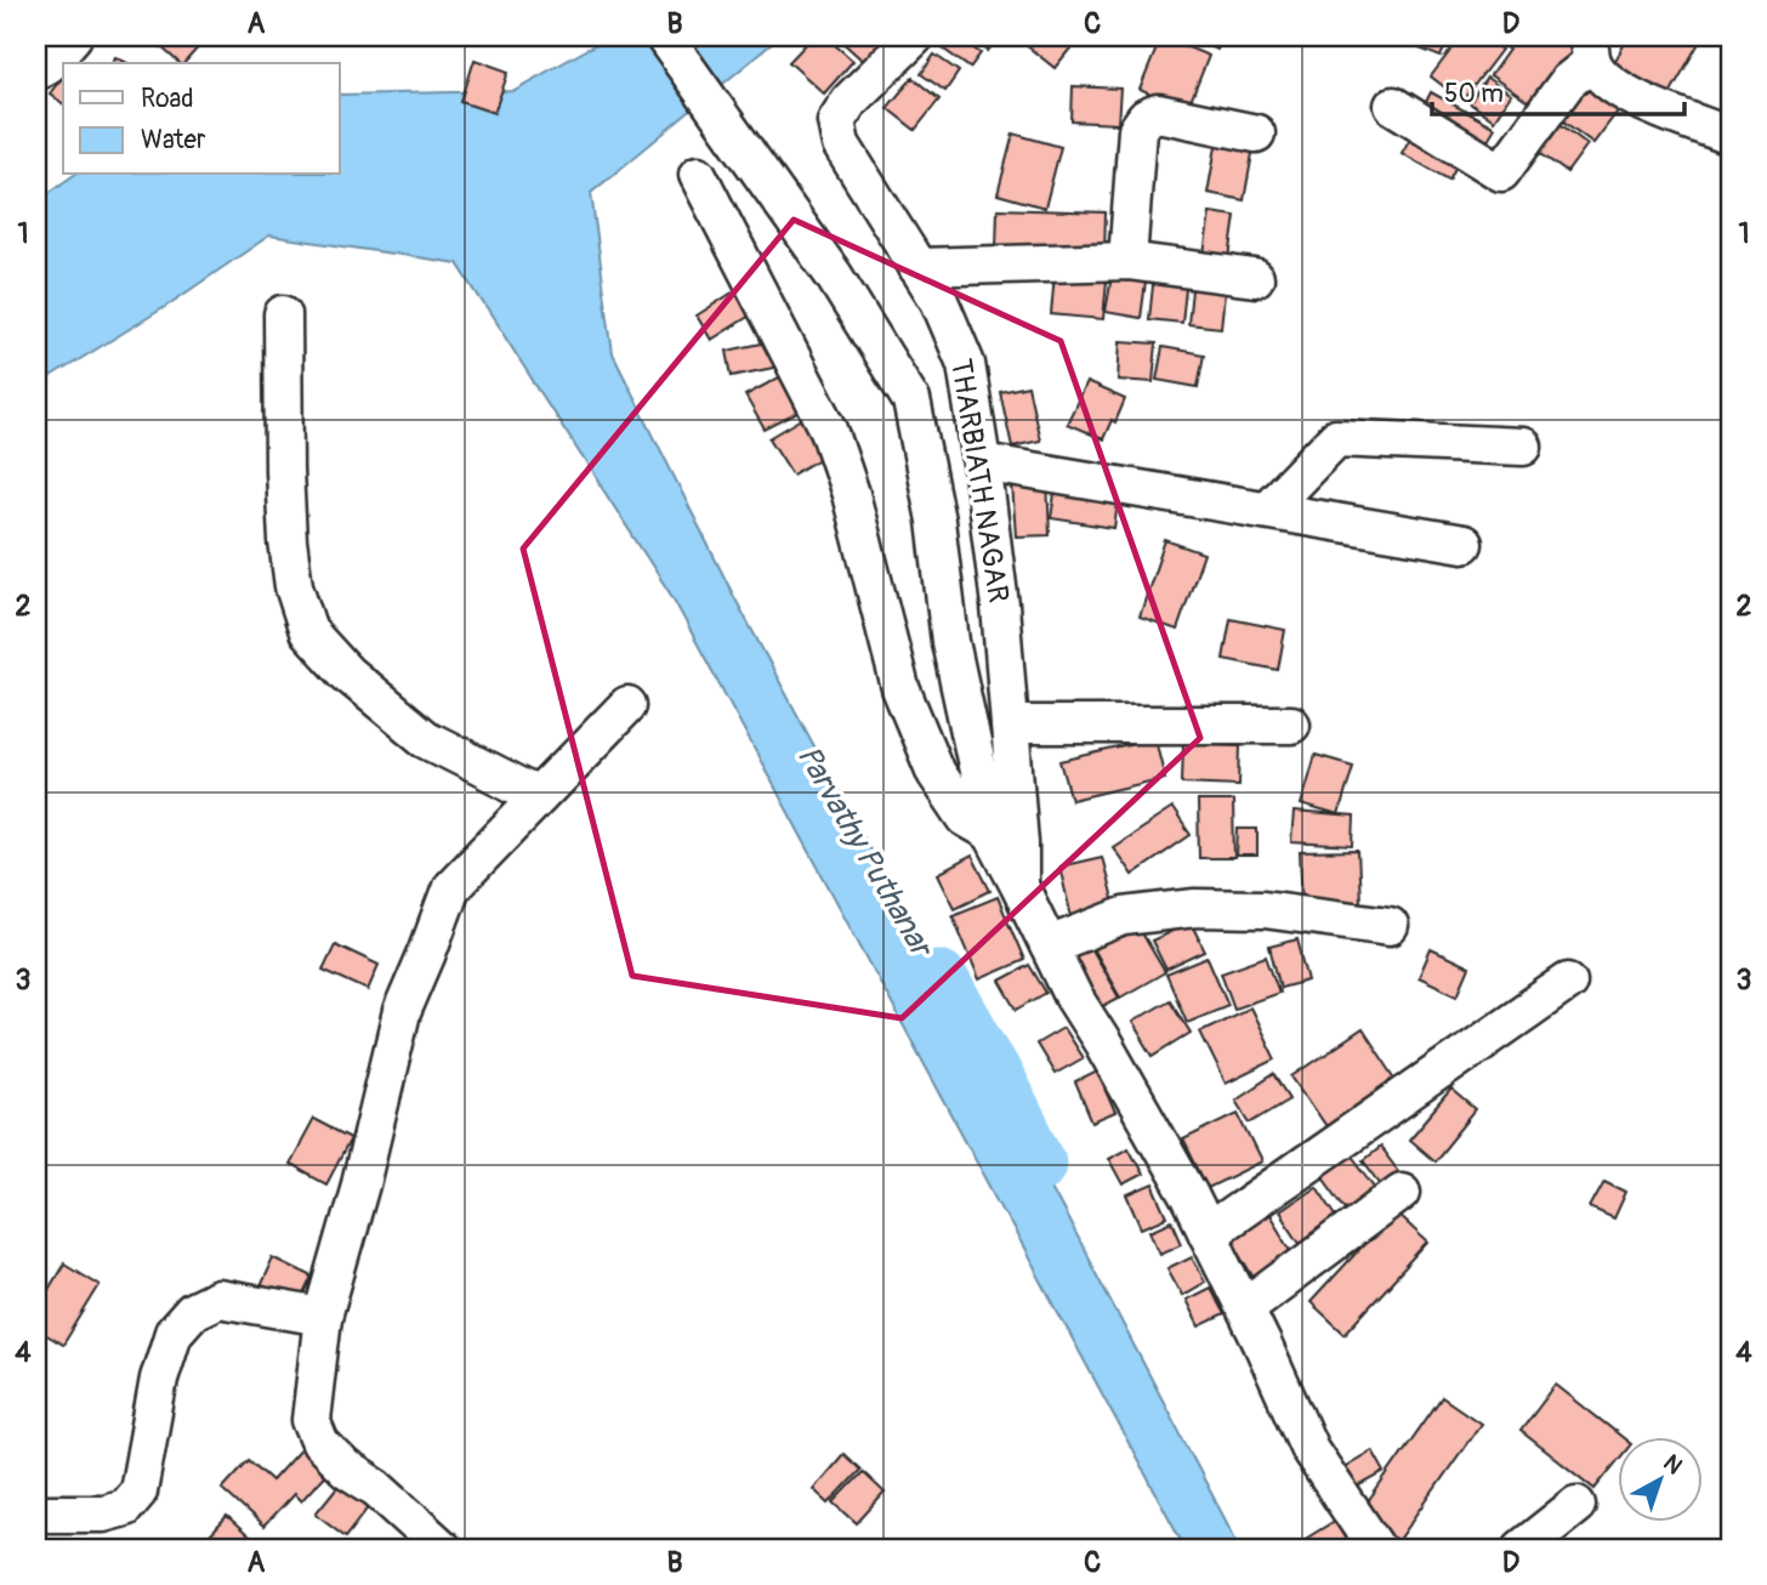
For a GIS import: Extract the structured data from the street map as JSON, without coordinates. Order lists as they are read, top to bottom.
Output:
{
  "streets": {
    "street": ["THARBIATH NAGAR"]
  },
  "water": ["Parvathy Puthanar"],
  "legend": ["Road", "Water"],
  "scale_bar": "50 m",
  "north": "top right",
  "grid": {
    "columns": [
      "A",
      "B",
      "C",
      "D"
    ],
    "rows": [
      "1",
      "2",
      "3",
      "4"
    ]
  }
}
